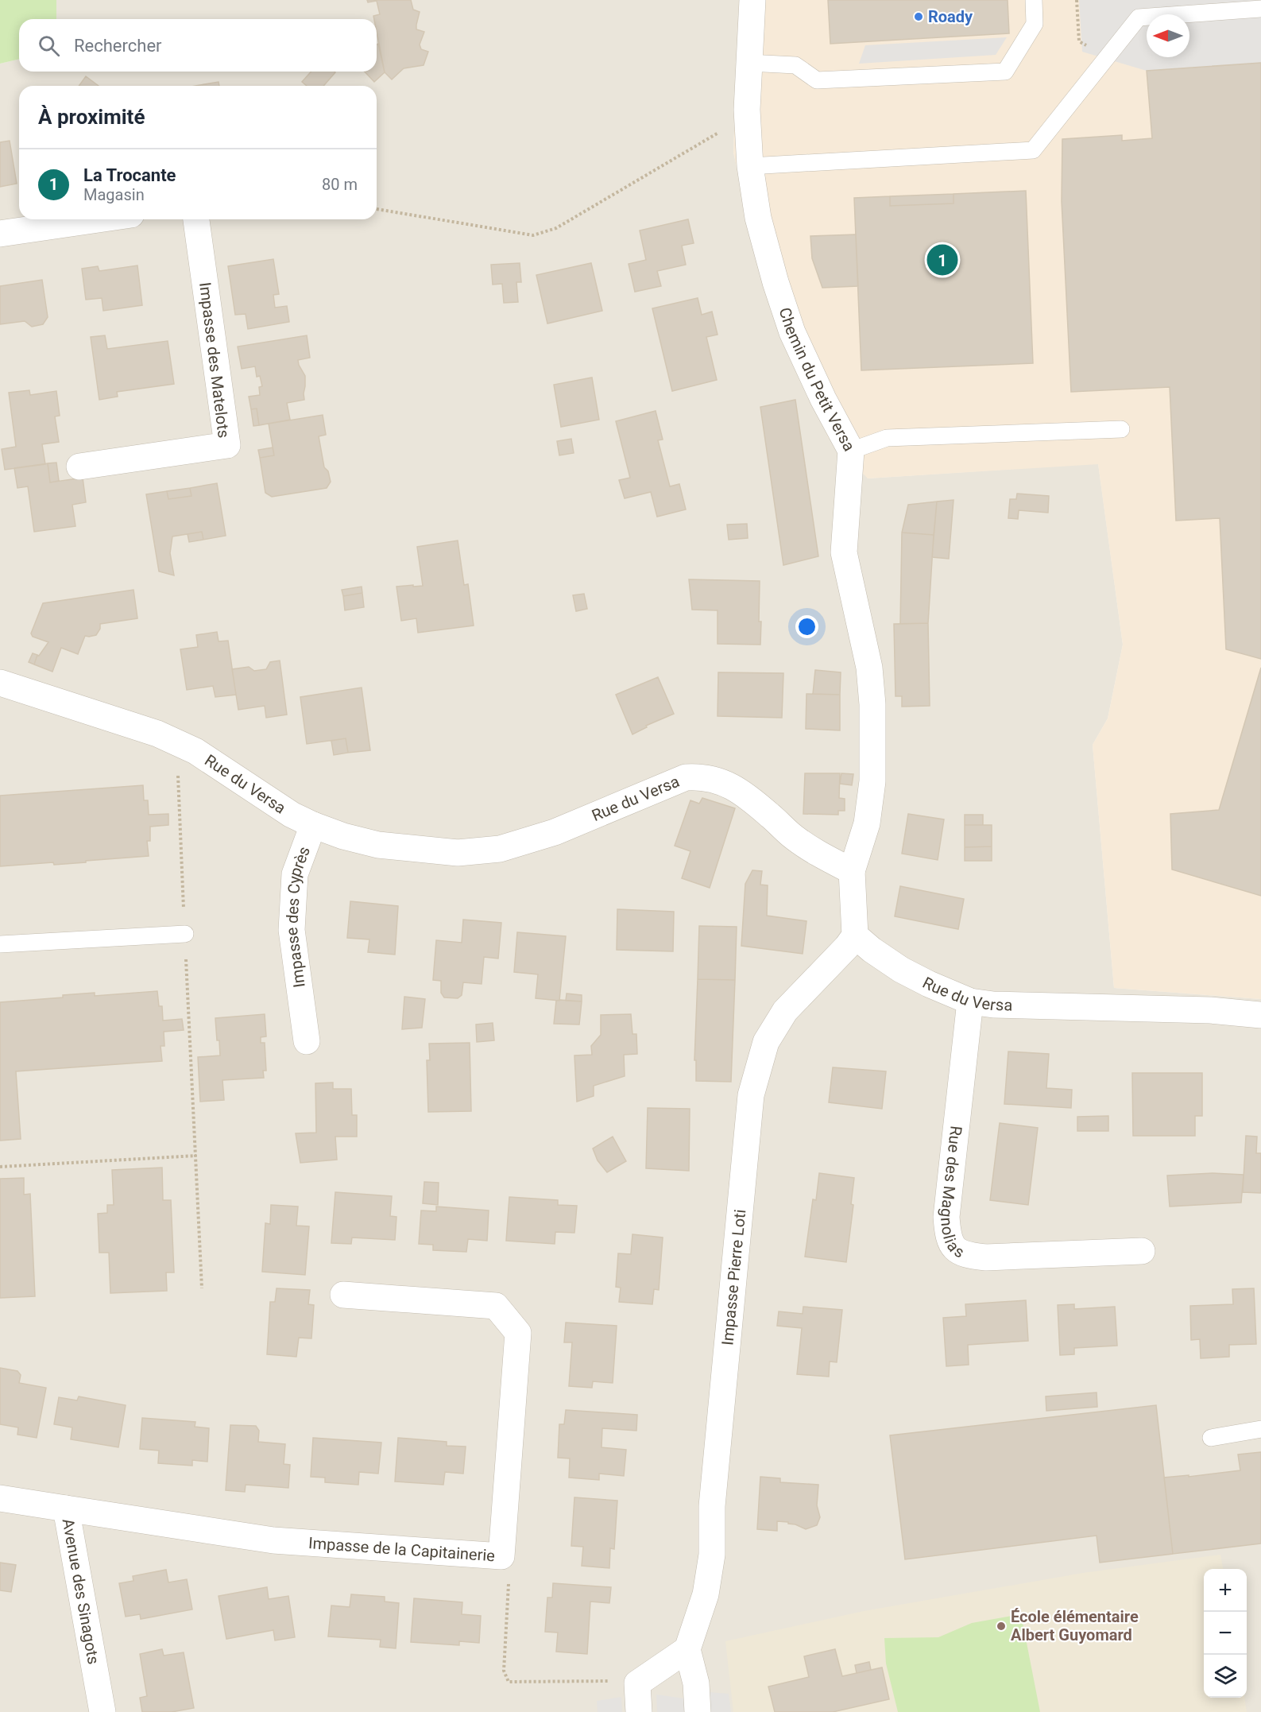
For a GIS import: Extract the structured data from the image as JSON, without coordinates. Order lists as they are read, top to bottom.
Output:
{
  "streets": {
    "street": [
      "Impasse des Matelots",
      "Chemin du Petit Versa",
      "Rue du Versa",
      "Impasse des Cyprès",
      "Rue des Magnolias",
      "Impasse Pierre Loti",
      "Impasse de la Capitainerie",
      "Avenue des Sinagots"
    ]
  },
  "crossings": [
    ["Chemin du Petit Versa", "Rue du Versa"],
    ["Rue du Versa", "Impasse des Cyprès"],
    ["Rue du Versa", "Rue des Magnolias"],
    ["Rue du Versa", "Impasse Pierre Loti"],
    ["Impasse de la Capitainerie", "Avenue des Sinagots"]
  ],
  "places": ["Roady", "École élémentaire Albert Guyomard"],
  "north": "left",
  "page": {
    "search": "Rechercher",
    "heading": "À proximité",
    "list": [
      {
        "mark": "1",
        "name": "La Trocante",
        "note": "Magasin",
        "value": "80 m"
      }
    ],
    "pins": "1",
    "map_buttons": ["+", "−"]
  }
}
